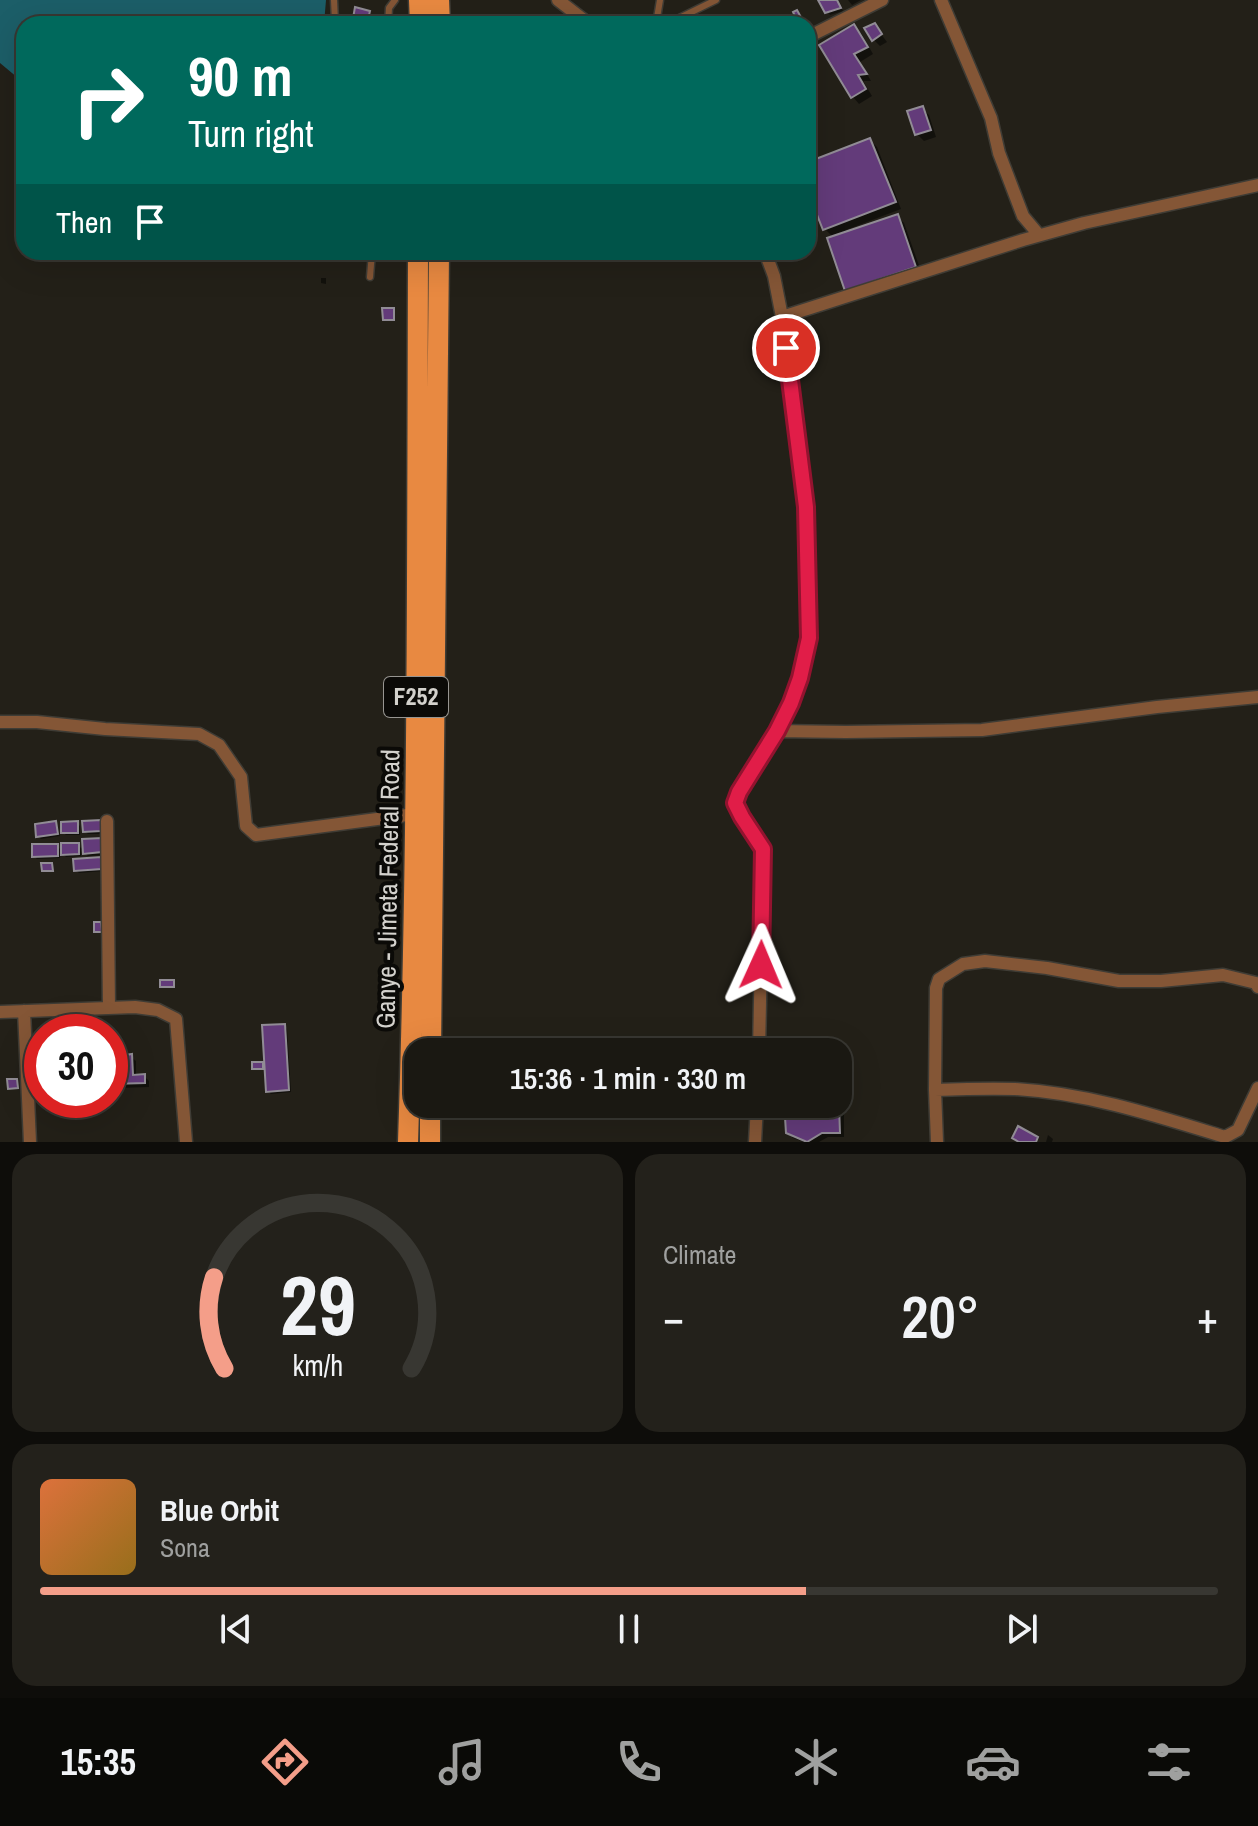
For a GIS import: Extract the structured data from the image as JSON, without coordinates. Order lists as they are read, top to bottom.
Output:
{
  "streets": {
    "main road": ["F252", "Ganye - Jimeta Federal Road"]
  },
  "page": {
    "turn": ["90 m", "Turn right"],
    "then": "Then",
    "limit": "30",
    "trip": "15:36 · 1 min · 330 m",
    "tile": "Climate",
    "heat": ["−", "20°", "+"],
    "song": ["Blue Orbit", "Sona"],
    "tabs": "15:35",
    "gauge": ["29", "km/h"]
  }
}
